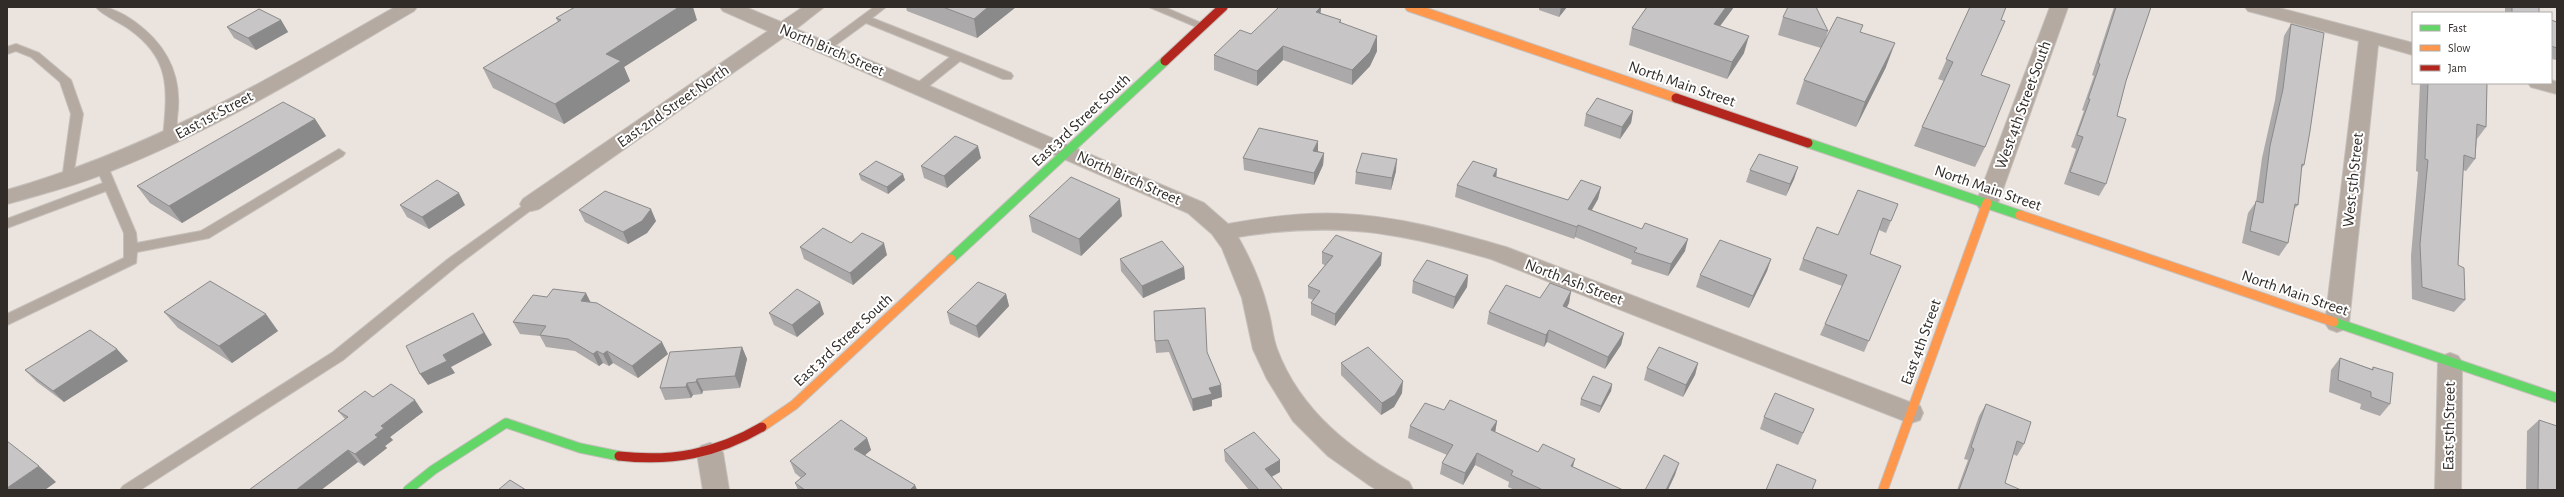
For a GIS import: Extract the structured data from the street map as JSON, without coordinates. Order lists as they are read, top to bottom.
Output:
{
  "streets": {
    "street": [
      "North Birch Street",
      "North Main Street",
      "West 4th Street South",
      "East 2nd Street North",
      "East 1st Street",
      "East 3rd Street South",
      "West 5th Street",
      "North Ash Street",
      "East 4th Street",
      "East 5th Street"
    ]
  },
  "crossings": [
    ["North Birch Street", "East 2nd Street North"],
    ["North Birch Street", "East 3rd Street South"],
    ["North Birch Street", "North Ash Street"],
    ["North Main Street", "West 4th Street South"],
    ["North Main Street", "West 5th Street"],
    ["North Main Street", "East 4th Street"],
    ["North Main Street", "East 5th Street"],
    ["West 4th Street South", "East 4th Street"],
    ["North Ash Street", "East 4th Street"]
  ],
  "legend": ["Fast", "Slow", "Jam"]
}
